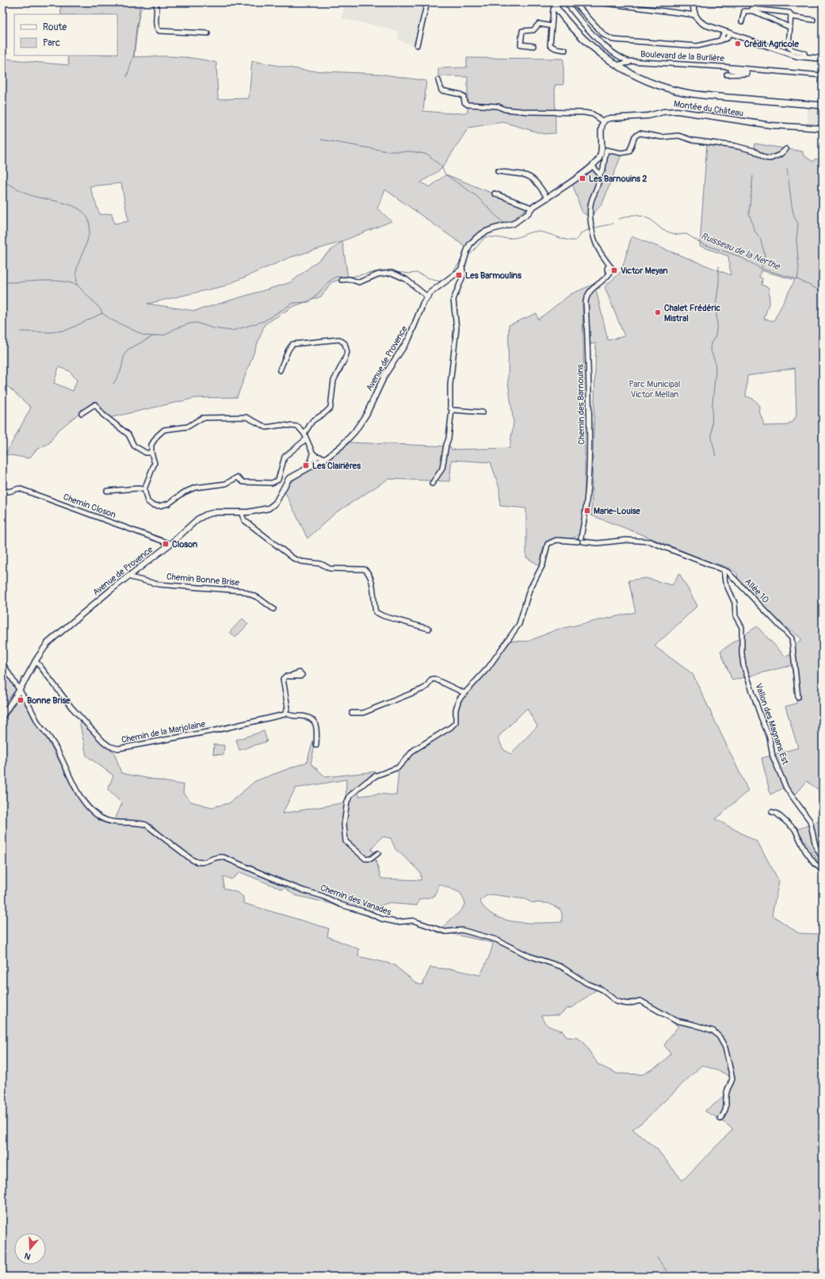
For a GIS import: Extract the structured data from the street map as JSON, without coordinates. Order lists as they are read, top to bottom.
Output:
{
  "streets": {
    "street": [
      "Boulevard de la Burlière",
      "Montée du Château",
      "Avenue de Provence",
      "Chemin des Barnouins",
      "Chemin Closon",
      "Chemin Bonne Brise",
      "Allée 10",
      "Vallon des Magnans Est",
      "Chemin de la Marjolaine",
      "Chemin des Vanades"
    ]
  },
  "crossings": [
    ["Avenue de Provence", "Chemin Closon"],
    ["Avenue de Provence", "Chemin Bonne Brise"],
    ["Avenue de Provence", "Chemin de la Marjolaine"],
    ["Avenue de Provence", "Chemin des Vanades"],
    ["Chemin des Barnouins", "Allée 10"],
    ["Allée 10", "Vallon des Magnans Est"]
  ],
  "water": ["Ruisseau de la Nerthe"],
  "parks": ["Parc Municipal Victor Mellan"],
  "places": {
    "other": ["Crédit Agricole", "Chalet Frédéric Mistral"],
    "transit": [
      "Les Barnouins 2",
      "Victor Meyan",
      "Les Barmoulins",
      "Les Clairières",
      "Marie-Louise",
      "Closon",
      "Bonne Brise"
    ]
  },
  "legend": ["Route", "Parc"],
  "north": "bottom"
}
